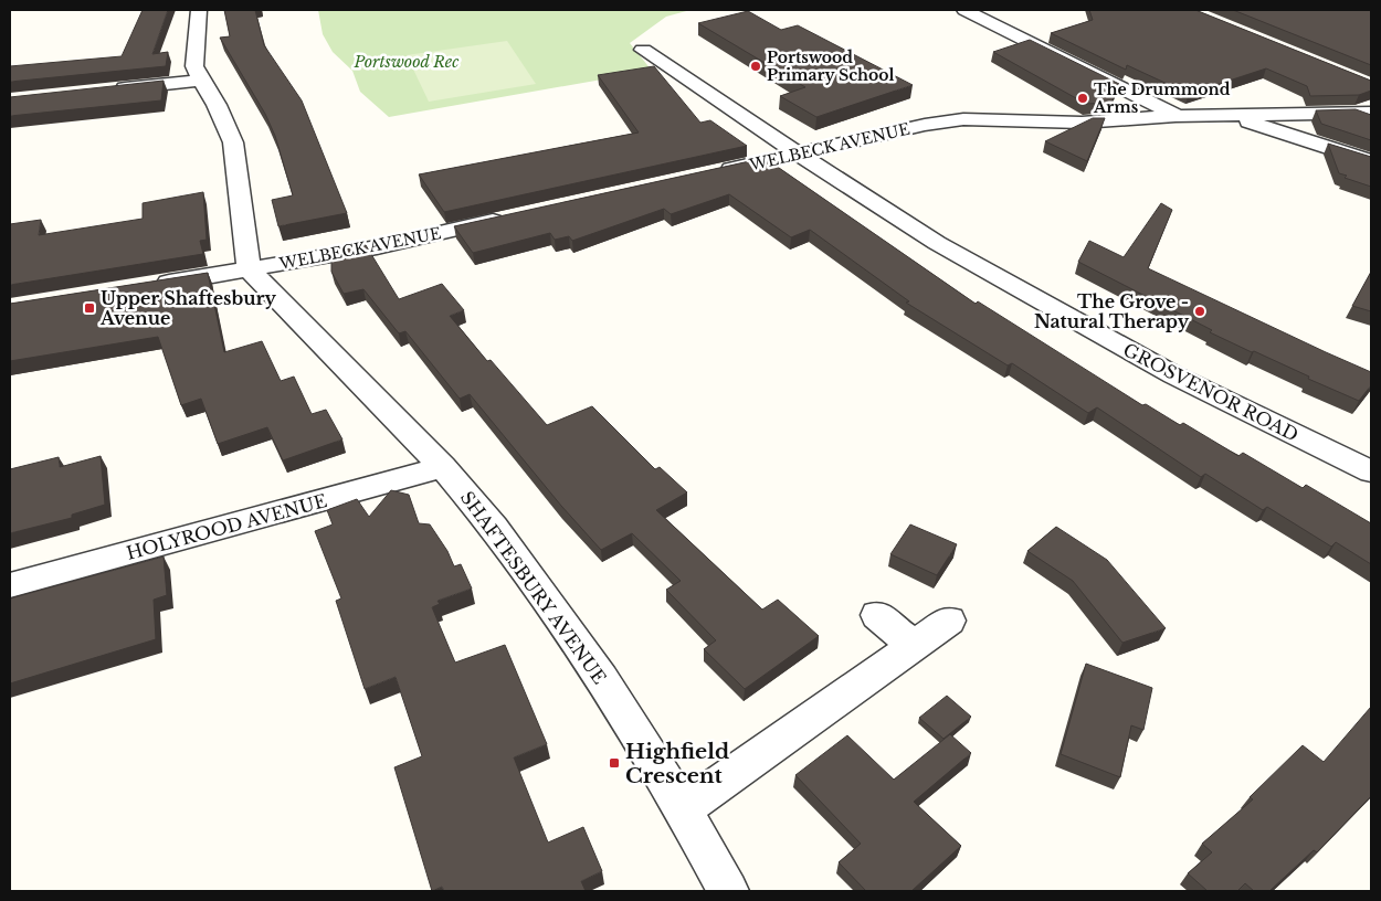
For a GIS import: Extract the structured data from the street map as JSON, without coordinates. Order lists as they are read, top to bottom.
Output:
{
  "streets": {
    "street": [
      "WELBECK AVENUE",
      "GROSVENOR ROAD",
      "HOLYROOD AVENUE",
      "SHAFTESBURY AVENUE"
    ]
  },
  "crossings": [
    ["WELBECK AVENUE", "GROSVENOR ROAD"],
    ["WELBECK AVENUE", "SHAFTESBURY AVENUE"],
    ["HOLYROOD AVENUE", "SHAFTESBURY AVENUE"]
  ],
  "parks": ["Portswood Rec"],
  "places": {
    "other": ["Portswood Primary School", "The Drummond Arms", "The Grove - Natural Therapy"],
    "transit": ["Upper Shaftesbury Avenue", "Highfield Crescent"]
  }
}
